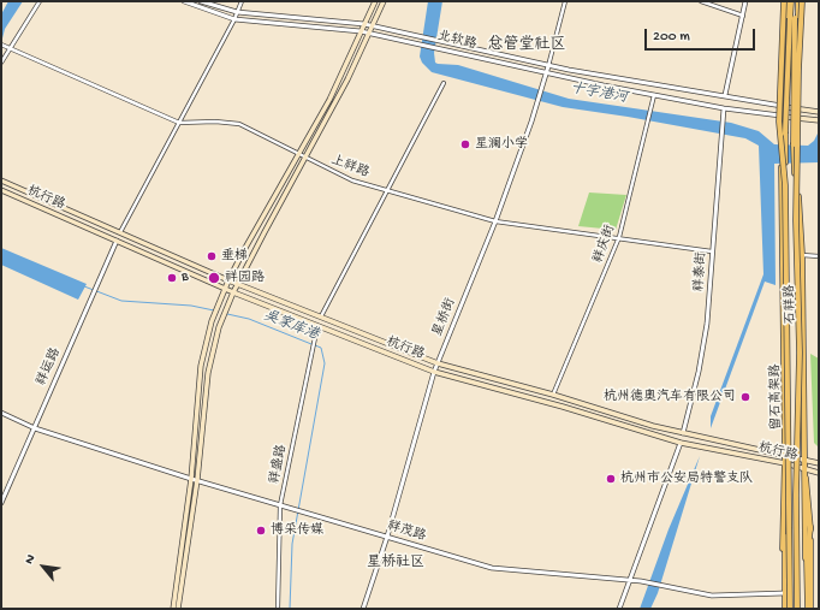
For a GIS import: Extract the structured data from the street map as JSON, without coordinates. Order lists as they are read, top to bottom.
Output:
{
  "streets": {
    "main road": ["杭行路", "石祥路", "留石高架路"],
    "street": [
      "北软路",
      "上祥路",
      "祥庆街",
      "祥泰街",
      "星桥街",
      "祥运路",
      "祥盛路",
      "祥茂路"
    ]
  },
  "crossings": [
    ["北软路", "祥庆街"],
    ["北软路", "祥泰街"],
    ["北软路", "石祥路"],
    ["北软路", "星桥街"],
    ["上祥路", "祥庆街"],
    ["上祥路", "祥泰街"],
    ["上祥路", "星桥街"],
    ["杭行路", "祥庆街"],
    ["杭行路", "祥泰街"],
    ["杭行路", "石祥路"],
    ["杭行路", "星桥街"],
    ["杭行路", "祥运路"],
    ["杭行路", "祥盛路"],
    ["石祥路", "留石高架路"],
    ["石祥路", "祥茂路"],
    ["星桥街", "祥茂路"],
    ["祥运路", "祥茂路"],
    ["祥盛路", "祥茂路"]
  ],
  "districts": ["总管堂社区", "星桥社区"],
  "water": ["十字港河", "吴家库港"],
  "places": [
    "星澜小学",
    "垂梯",
    "B",
    "祥园路",
    "杭州德奥汽车有限公司",
    "杭州市公安局特警支队",
    "博采传媒"
  ],
  "scale_bar": "200 m",
  "north": "top left"
}
